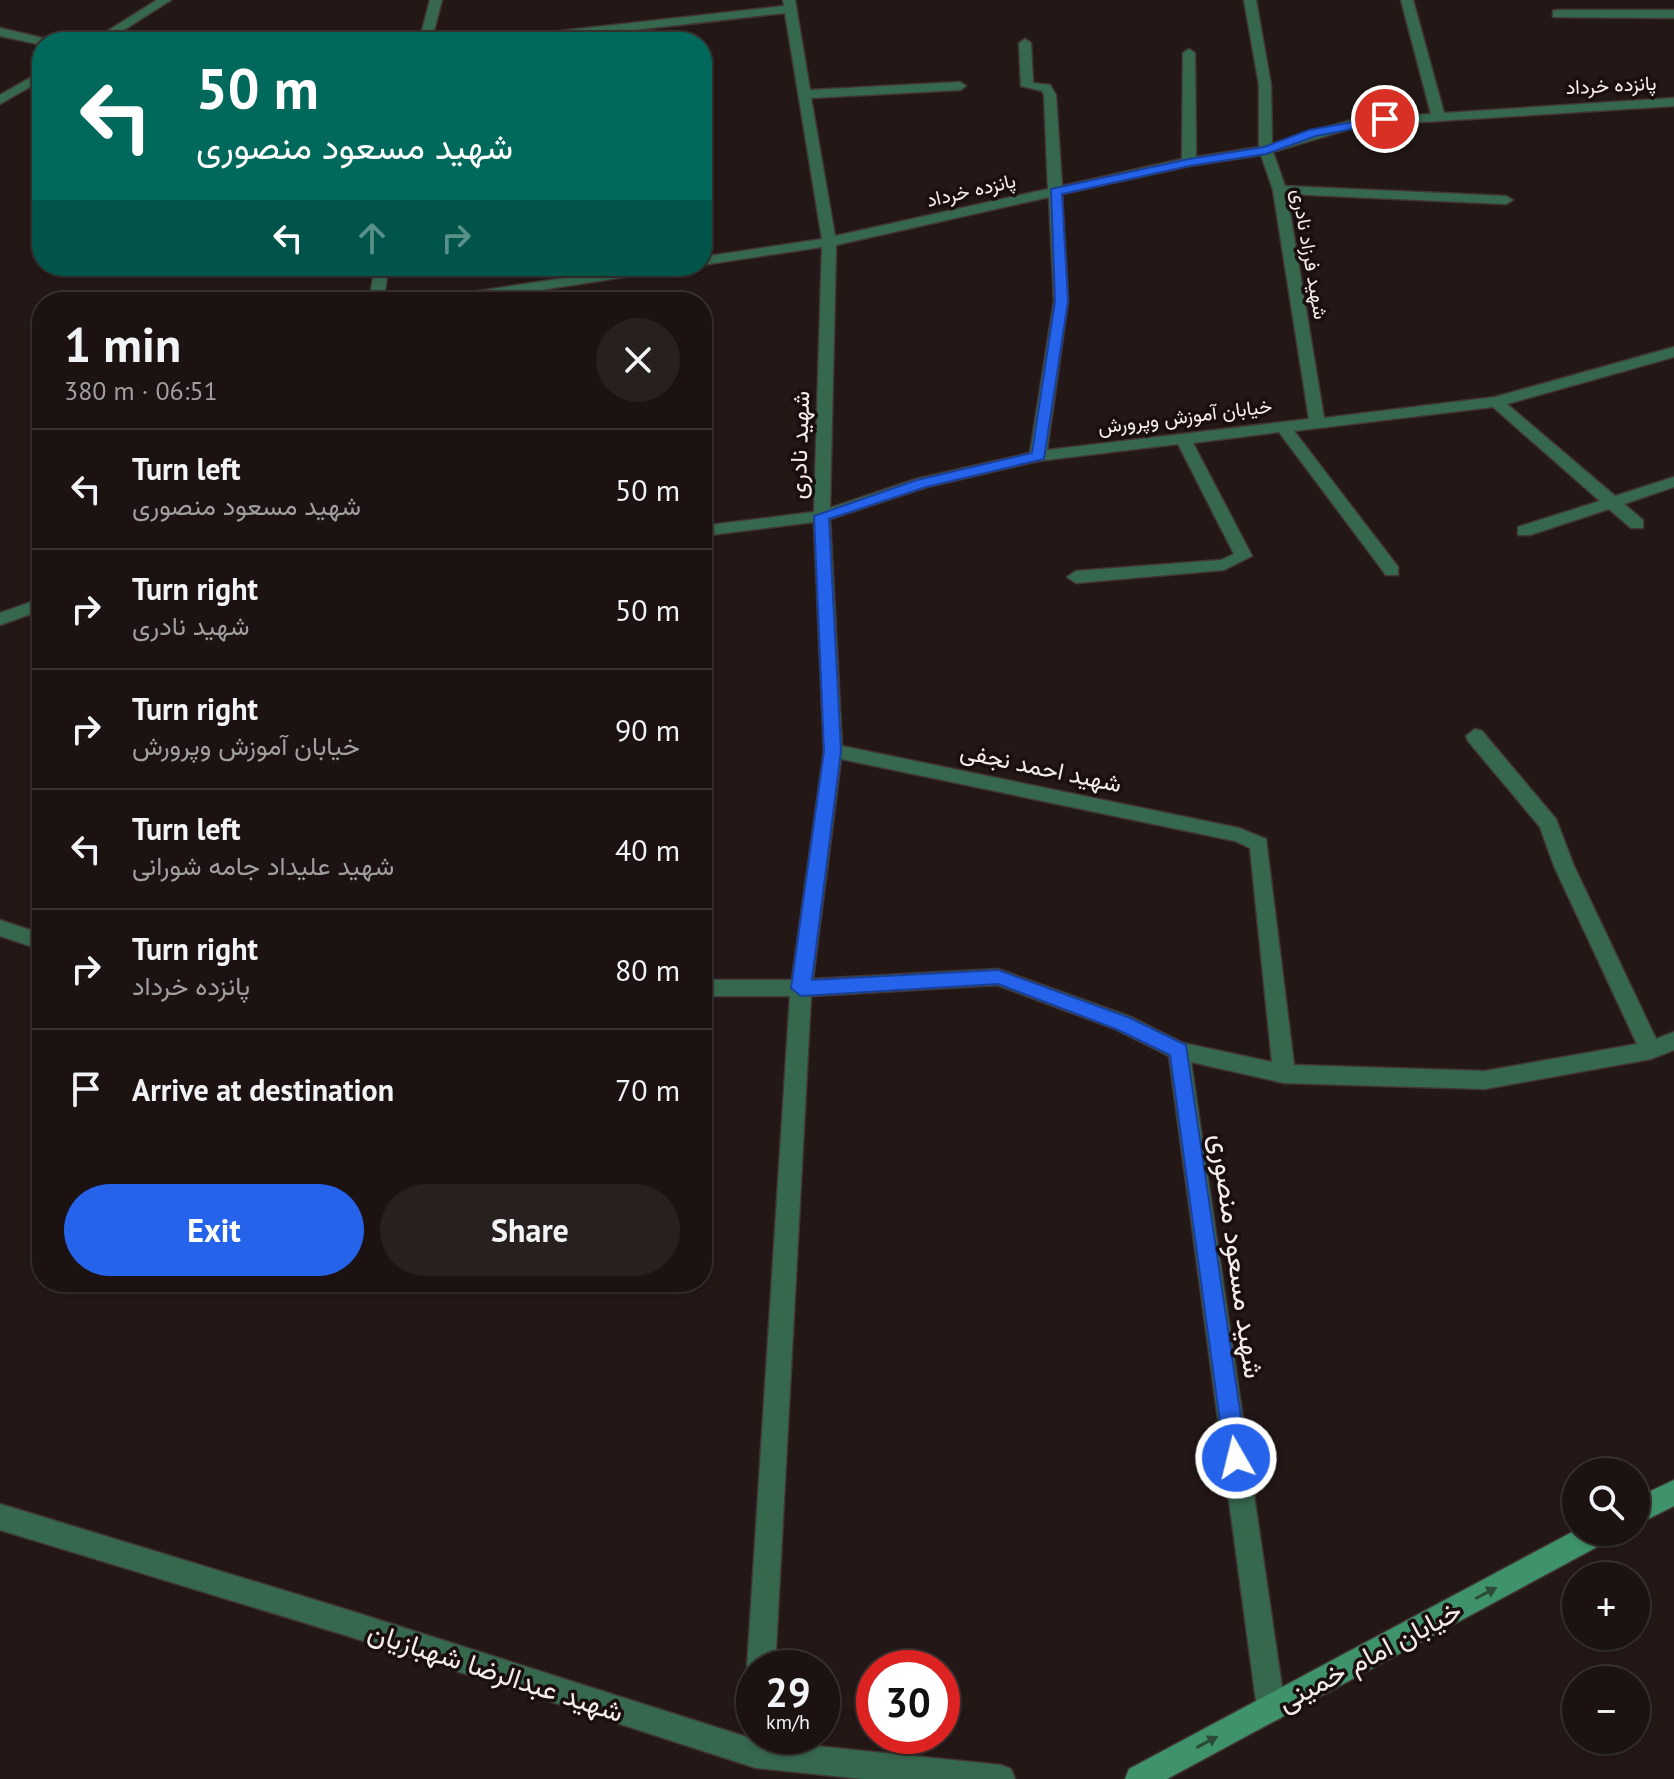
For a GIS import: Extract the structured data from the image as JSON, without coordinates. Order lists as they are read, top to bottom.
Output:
{
  "streets": {
    "main road": ["خیابان امام خمینی"],
    "street": [
      "پانزده خرداد",
      "شهید فرزاد نادری",
      "خیابان آموزش وپرورش",
      "شهید نادری",
      "شهید احمد نجفی",
      "شهید مسعود منصوری",
      "شهید عبدالرضا شهبازیان"
    ]
  },
  "crossings": [
    ["پانزده خرداد", "شهید فرزاد نادری"],
    ["پانزده خرداد", "شهید نادری"],
    ["شهید فرزاد نادری", "خیابان آموزش وپرورش"],
    ["خیابان آموزش وپرورش", "شهید نادری"],
    ["شهید نادری", "شهید احمد نجفی"],
    ["شهید مسعود منصوری", "خیابان امام خمینی"]
  ],
  "one_way": ["خیابان امام خمینی"],
  "page": {
    "turn": ["50 m", "شهید مسعود منصوری"],
    "heading": ["1 min", "380 m · 06:51"],
    "list": [
      {
        "name": "Turn left",
        "note": "شهید مسعود منصوری",
        "value": "50 m"
      },
      {
        "name": "Turn right",
        "note": "شهید نادری",
        "value": "50 m"
      },
      {
        "name": "Turn right",
        "note": "خیابان آموزش وپرورش",
        "value": "90 m"
      },
      {
        "name": "Turn left",
        "note": "شهید علیداد جامه شورانی",
        "value": "40 m"
      },
      {
        "name": "Turn right",
        "note": "پانزده خرداد",
        "value": "80 m"
      },
      {
        "name": "Arrive at destination",
        "value": "70 m"
      }
    ],
    "buttons": ["Exit", "Share"],
    "map_buttons": ["+", "−"],
    "speed": "29 km/h",
    "limit": "30"
  }
}
